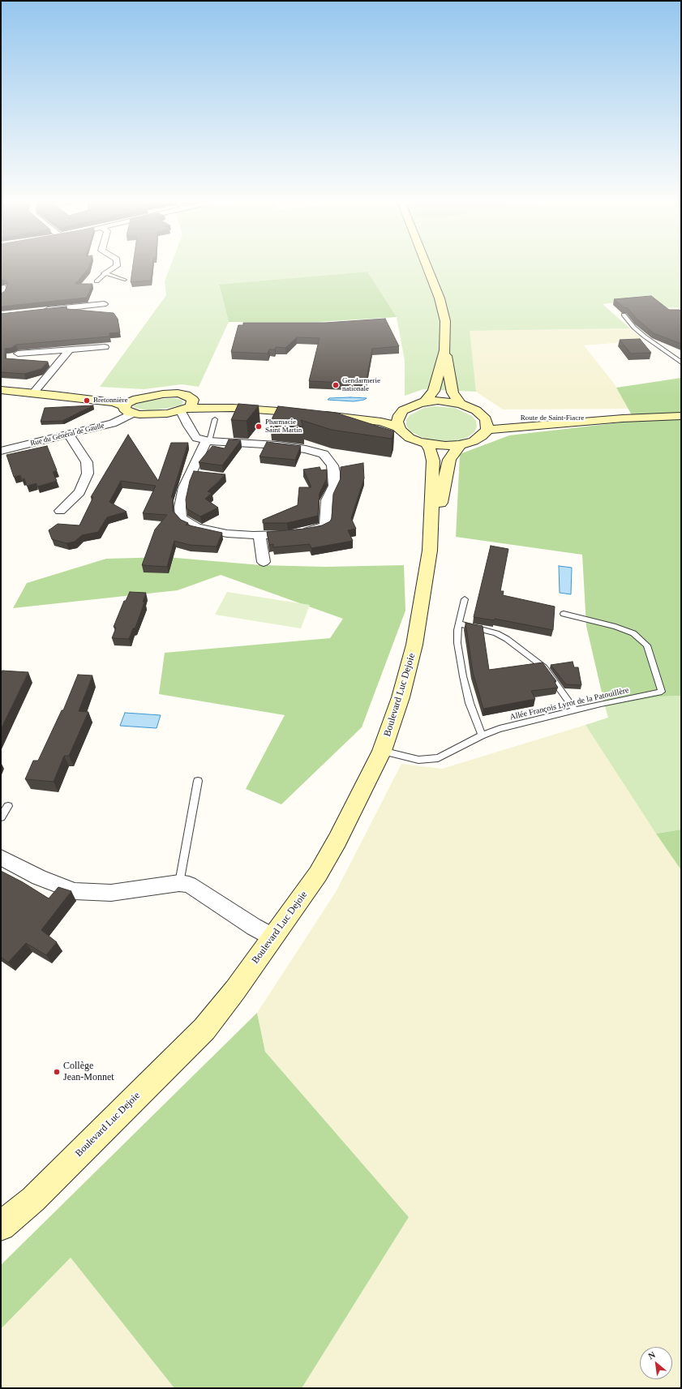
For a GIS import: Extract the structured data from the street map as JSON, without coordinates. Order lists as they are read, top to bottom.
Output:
{
  "streets": {
    "main road": ["Route de Saint-Fiacre", "Boulevard Luc Dejoie"],
    "street": ["Rue du Général de Gaulle"],
    "lane": ["Allée François Lyrot de la Patouillère"]
  },
  "crossings": [
    ["Boulevard Luc Dejoie", "Allée François Lyrot de la Patouillère"]
  ],
  "places": [
    "Gendarmerie nationale",
    "Bretonnière",
    "Pharmacie Saint Martin",
    "Collège Jean-Monnet"
  ],
  "north": "top left"
}
